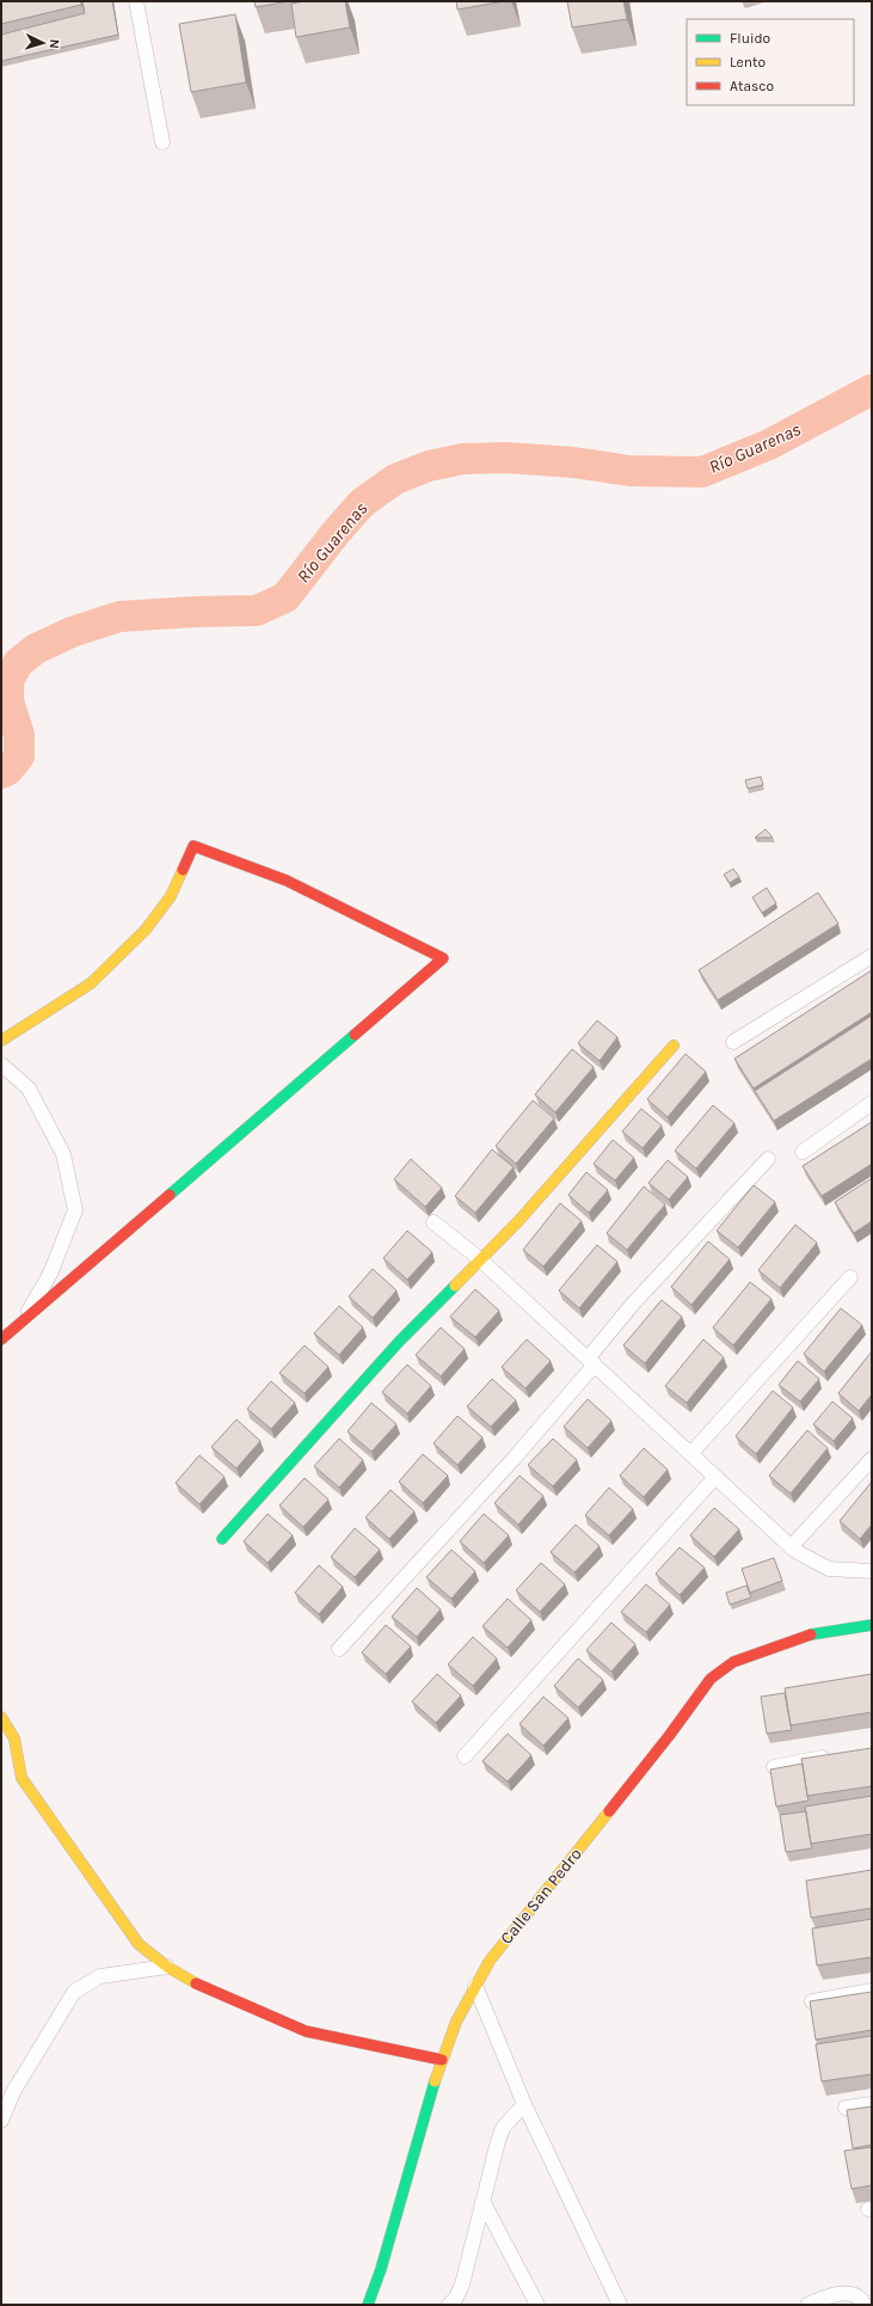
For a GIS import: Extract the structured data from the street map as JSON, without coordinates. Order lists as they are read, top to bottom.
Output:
{
  "streets": {
    "street": ["Calle San Pedro"]
  },
  "water": ["Río Guarenas"],
  "legend": ["Fluido", "Lento", "Atasco"],
  "north": "right"
}
